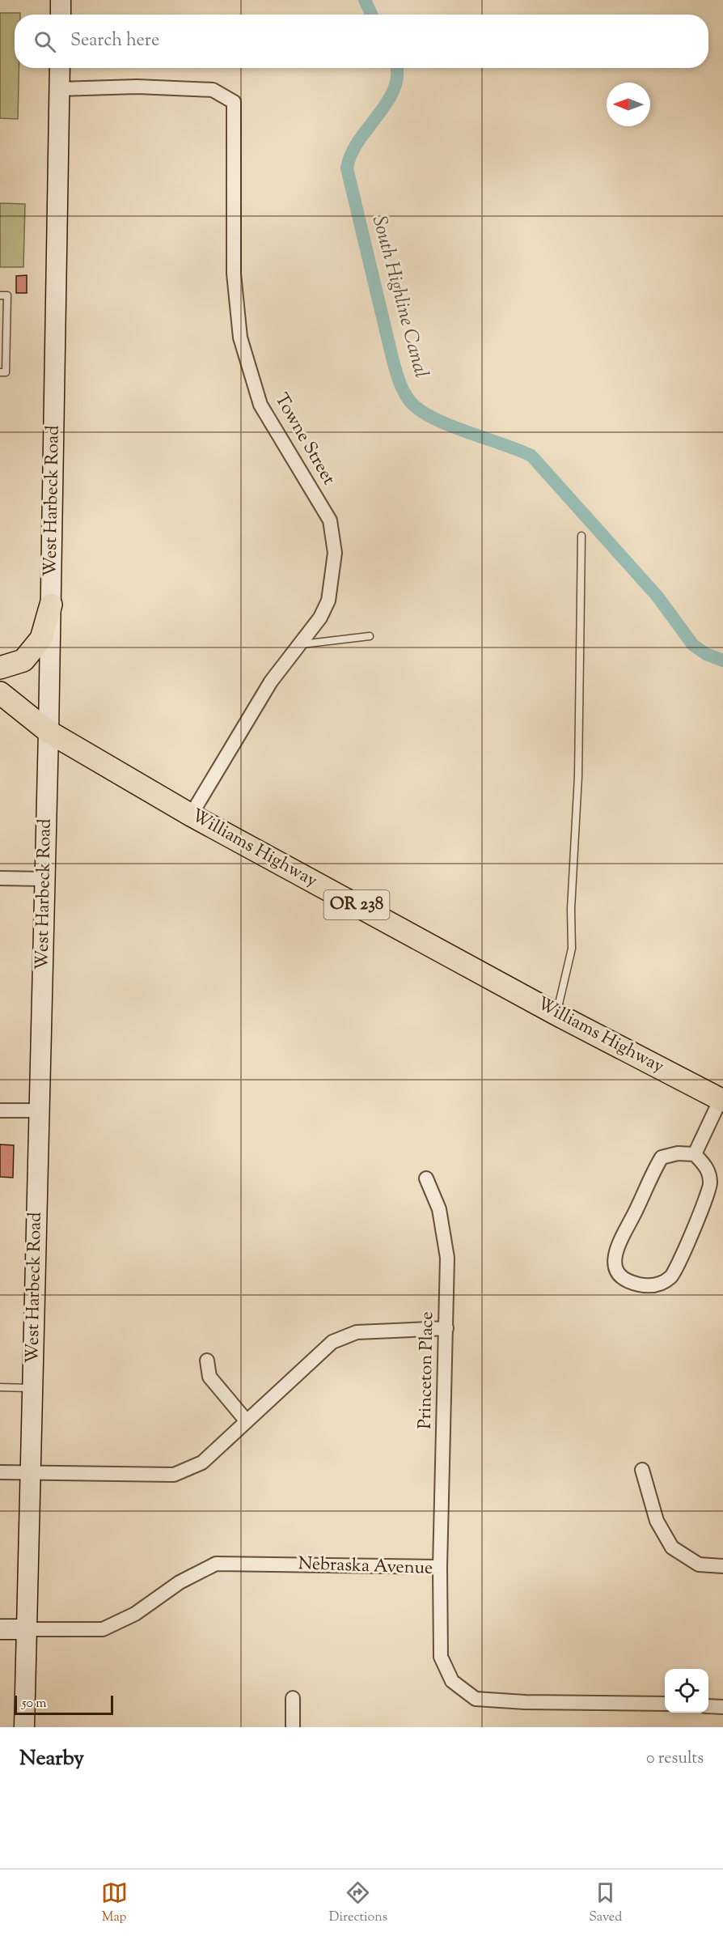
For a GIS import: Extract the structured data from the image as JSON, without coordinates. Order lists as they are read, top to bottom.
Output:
{
  "streets": {
    "main road": ["Williams Highway", "OR 238"],
    "street": [
      "Towne Street",
      "West Harbeck Road",
      "Princeton Place",
      "Nebraska Avenue"
    ]
  },
  "crossings": [
    ["Towne Street", "West Harbeck Road"],
    ["Towne Street", "Williams Highway"],
    ["West Harbeck Road", "Williams Highway"],
    ["West Harbeck Road", "Nebraska Avenue"],
    ["Princeton Place", "Nebraska Avenue"]
  ],
  "water": ["South Highline Canal"],
  "scale_bar": "50 m",
  "north": "left",
  "page": {
    "search": "Search here",
    "scale": "50 m",
    "heading": ["Nearby", "0 results"],
    "nav": ["Map", "Directions", "Saved"]
  }
}
